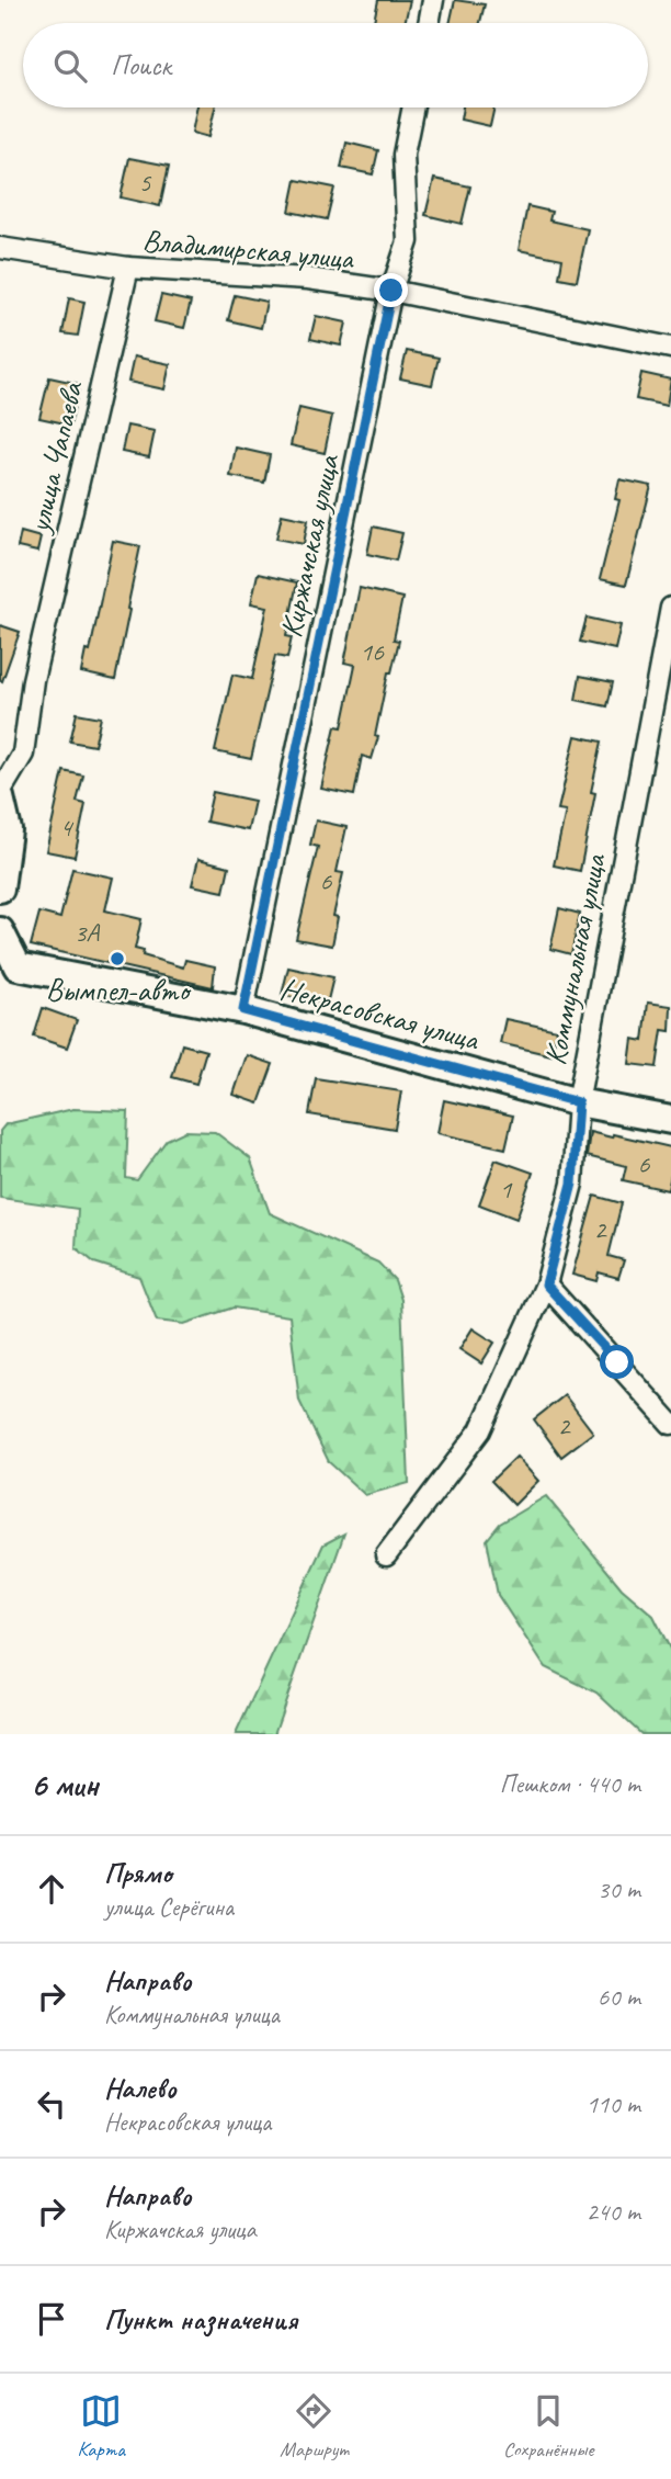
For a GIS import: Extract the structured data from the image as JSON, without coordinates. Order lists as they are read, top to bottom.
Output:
{
  "streets": {
    "street": [
      "Владимирская улица",
      "улица Чапаева",
      "Киржачская улица",
      "Коммунальная улица",
      "Некрасовская улица"
    ]
  },
  "crossings": [
    ["Владимирская улица", "улица Чапаева"],
    ["Владимирская улица", "Киржачская улица"],
    ["Киржачская улица", "Некрасовская улица"],
    ["Коммунальная улица", "Некрасовская улица"]
  ],
  "places": ["Вымпел-авто"],
  "house_numbers": [
    "5",
    "16",
    "4",
    "6",
    "3А",
    "6",
    "1",
    "2",
    "2"
  ],
  "page": {
    "search": "Поиск",
    "heading": ["6 мин", "Пешком · 440 m"],
    "list": [
      ["Прямо", "улица Серёгина", "30 m"],
      ["Направо", "Коммунальная улица", "60 m"],
      ["Налево", "Некрасовская улица", "110 m"],
      ["Направо", "Киржачская улица", "240 m"],
      "Пункт назначения"
    ],
    "nav": ["Карта", "Маршрут", "Сохранённые"]
  }
}
